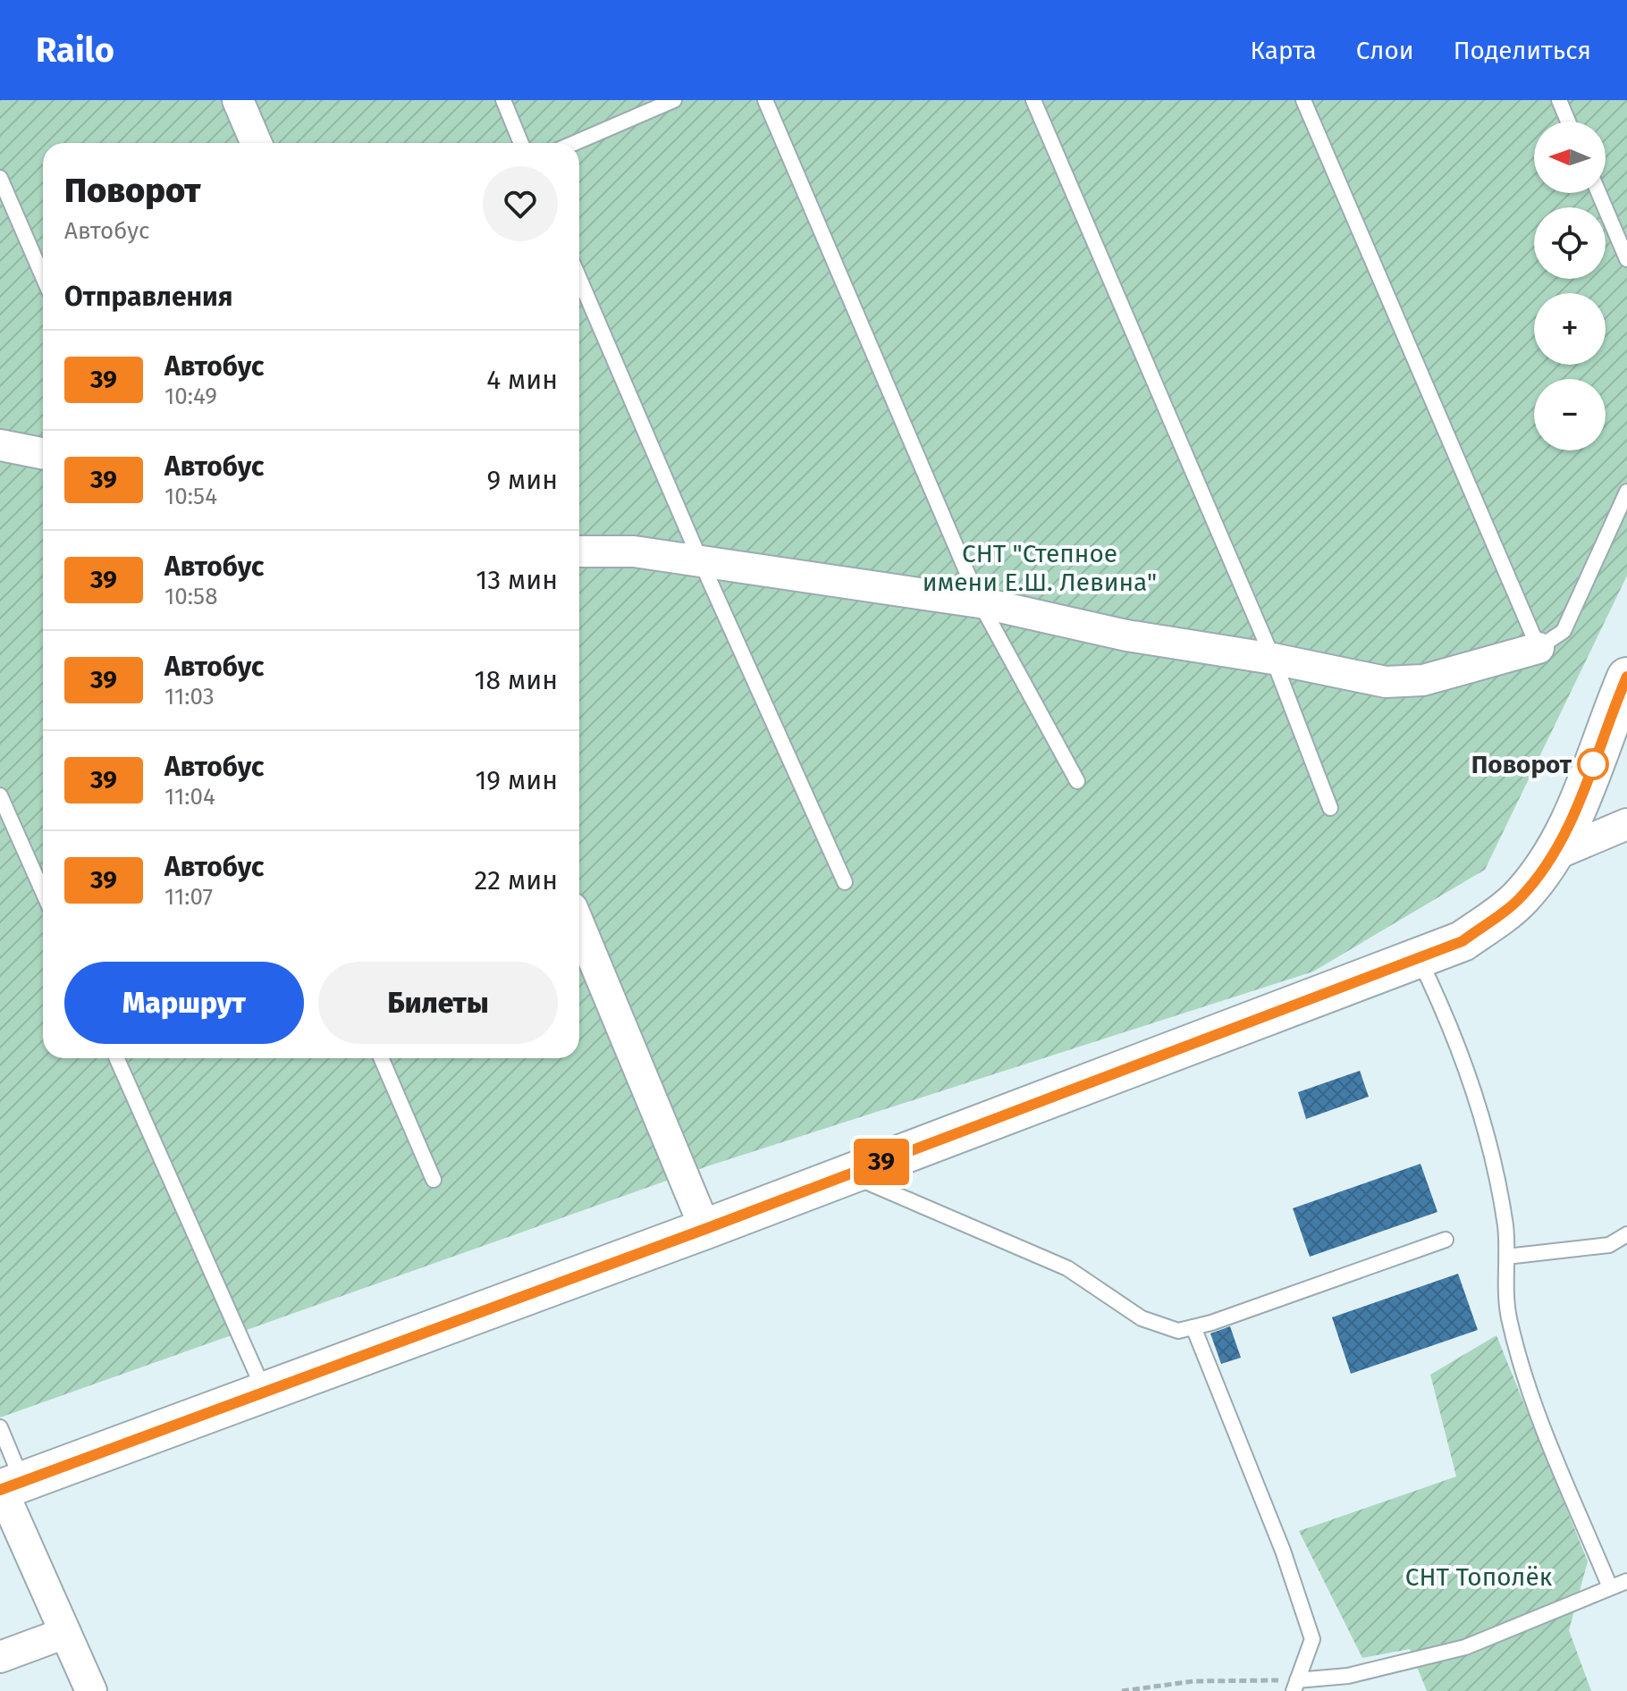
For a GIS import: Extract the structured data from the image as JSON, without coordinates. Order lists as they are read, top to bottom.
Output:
{
  "parks": ["СНТ \"Степное имени Е.Ш. Левина\"", "СНТ Тополёк"],
  "places": ["Поворот"],
  "lines": ["bus line 39"],
  "north": "left",
  "page": {
    "header": "Railo",
    "nav": ["Карта", "Слои", "Поделиться"],
    "on_map": "39",
    "map_buttons": ["+", "−"],
    "heading": [
      ["Поворот", "Автобус"],
      "Отправления"
    ],
    "list": [
      {
        "mark": "39",
        "name": "Автобус",
        "note": "10:49",
        "value": "4 мин"
      },
      {
        "mark": "39",
        "name": "Автобус",
        "note": "10:54",
        "value": "9 мин"
      },
      {
        "mark": "39",
        "name": "Автобус",
        "note": "10:58",
        "value": "13 мин"
      },
      {
        "mark": "39",
        "name": "Автобус",
        "note": "11:03",
        "value": "18 мин"
      },
      {
        "mark": "39",
        "name": "Автобус",
        "note": "11:04",
        "value": "19 мин"
      },
      {
        "mark": "39",
        "name": "Автобус",
        "note": "11:07",
        "value": "22 мин"
      }
    ],
    "buttons": ["Маршрут", "Билеты"]
  }
}
